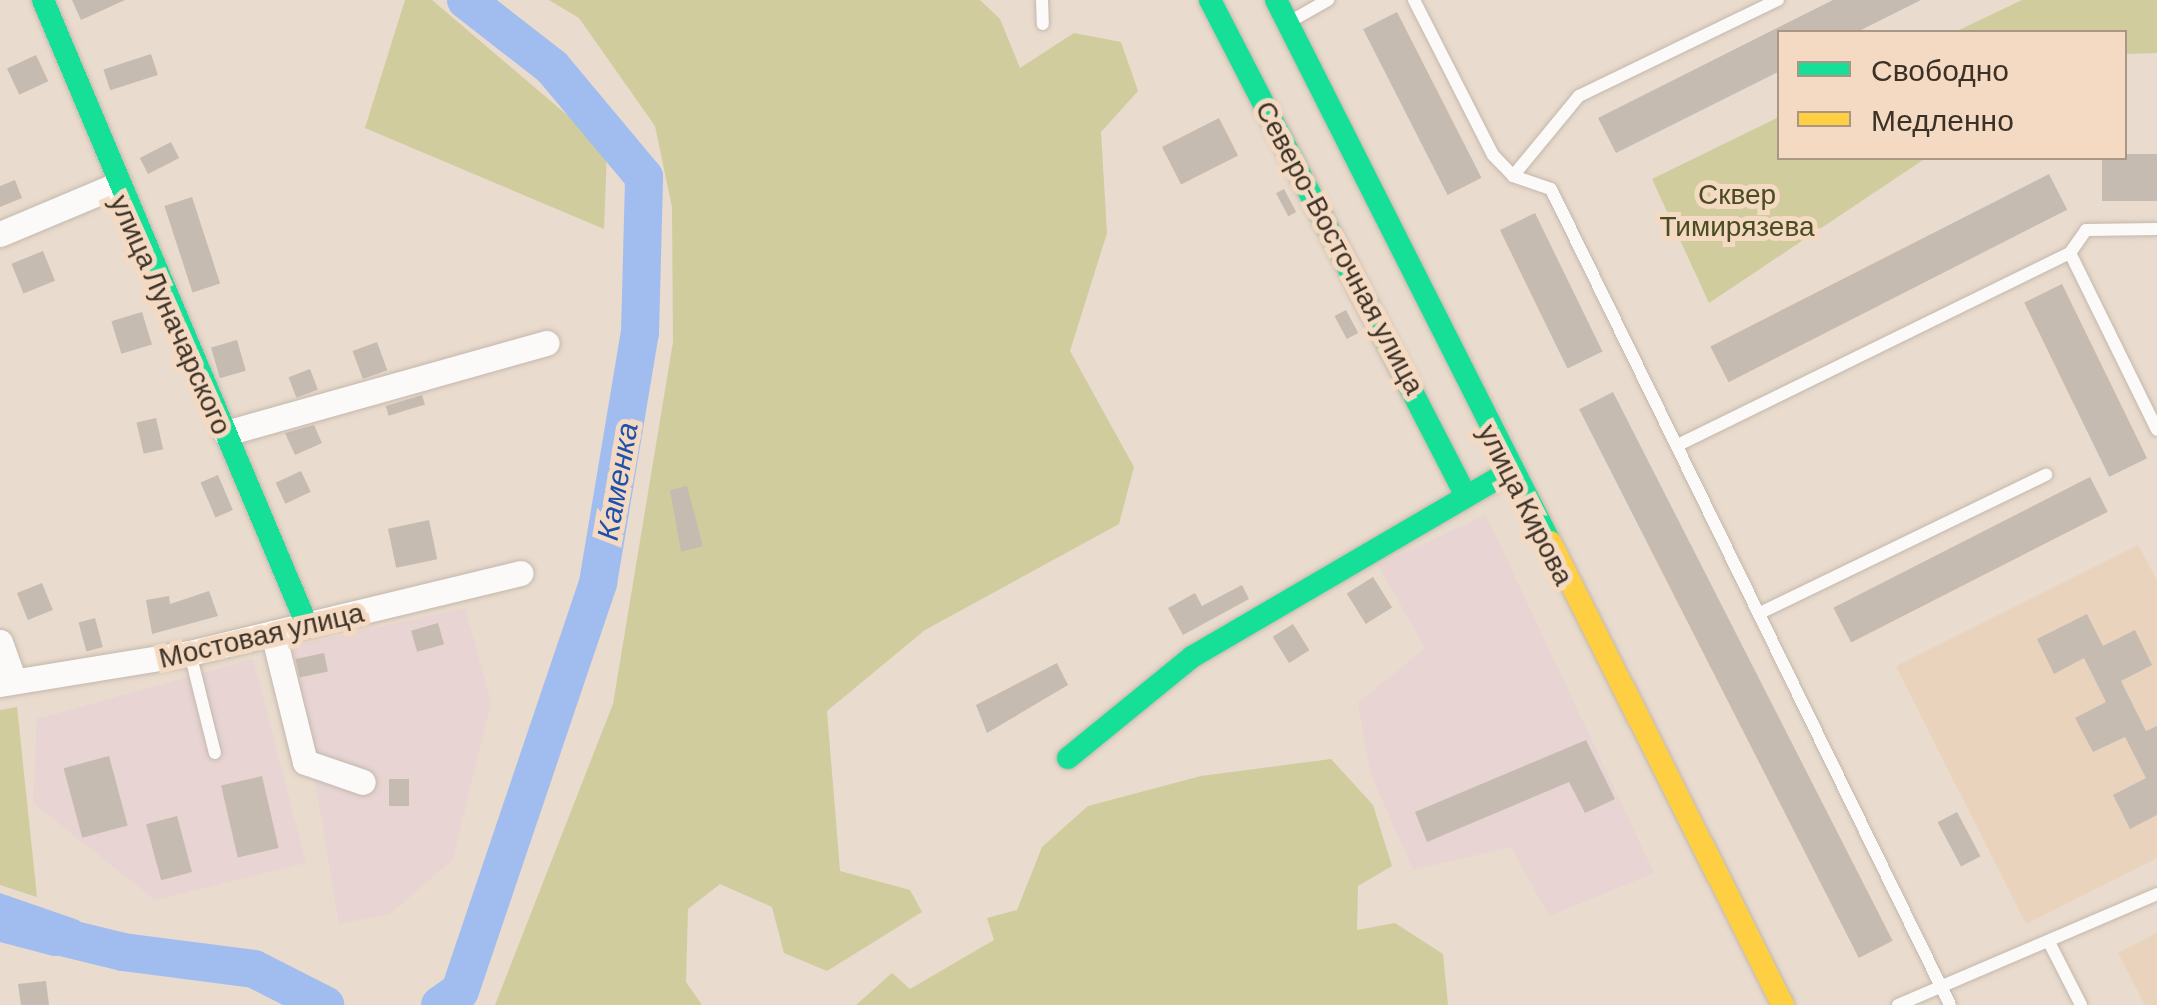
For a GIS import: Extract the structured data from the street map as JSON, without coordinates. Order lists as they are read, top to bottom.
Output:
{
  "streets": {
    "street": [
      "Северо-Восточная улица",
      "улица Луначарского",
      "улица Кирова",
      "Мостовая улица"
    ]
  },
  "crossings": [
    ["улица Луначарского", "Мостовая улица"]
  ],
  "water": ["Каменка"],
  "parks": ["Сквер Тимирязева"],
  "legend": ["Свободно", "Медленно"]
}
